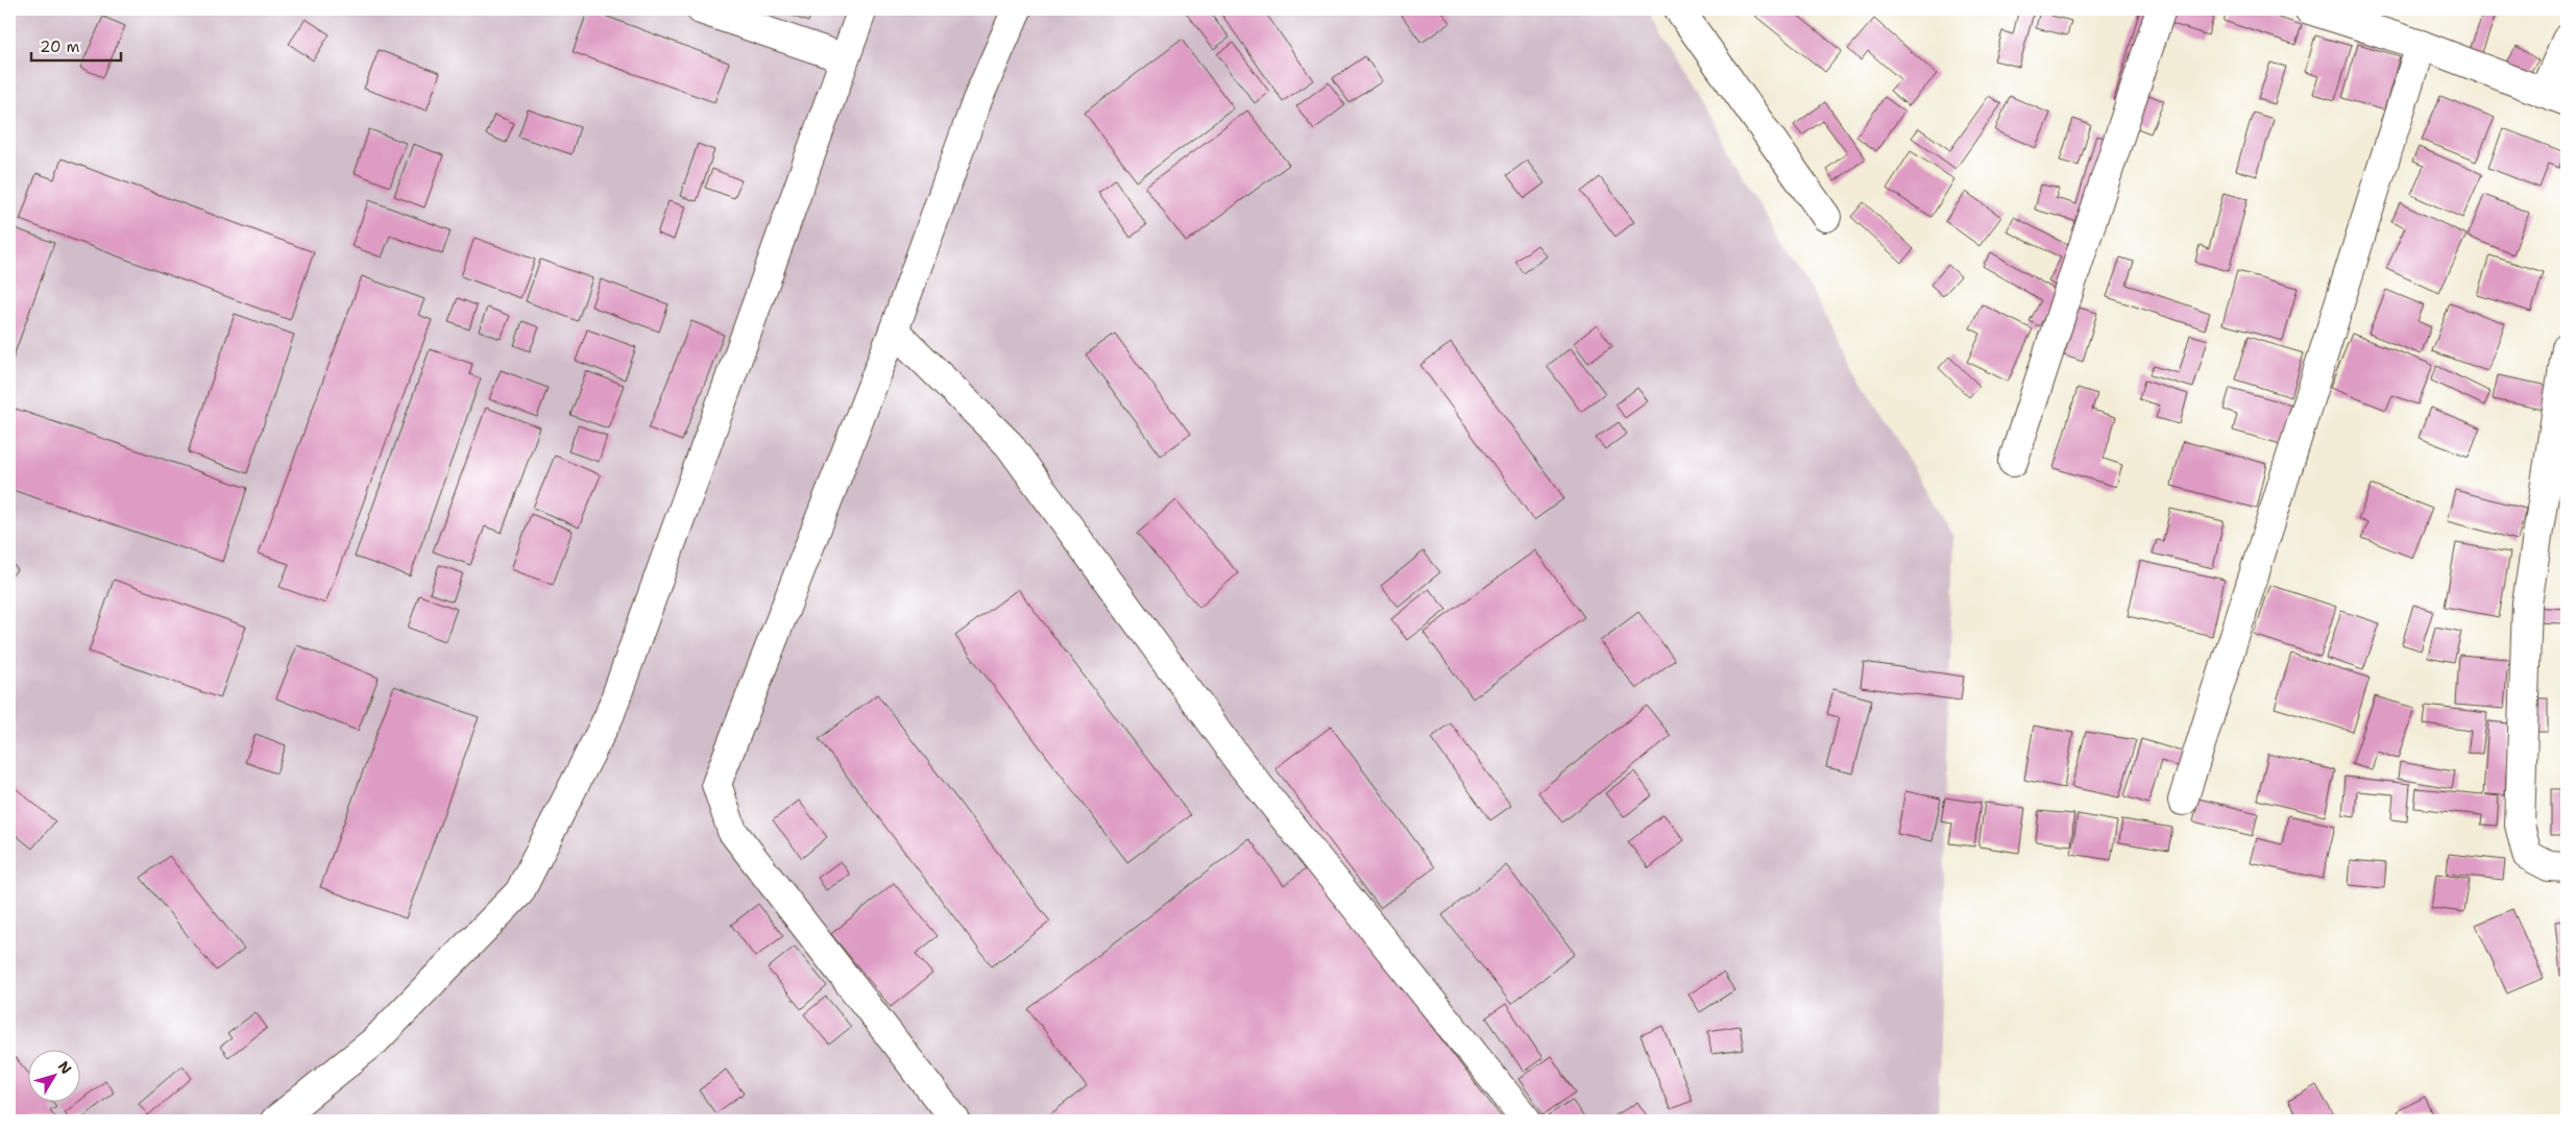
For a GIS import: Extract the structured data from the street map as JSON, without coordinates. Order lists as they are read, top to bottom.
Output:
{
  "scale_bar": "20 m",
  "north": "top right"
}
